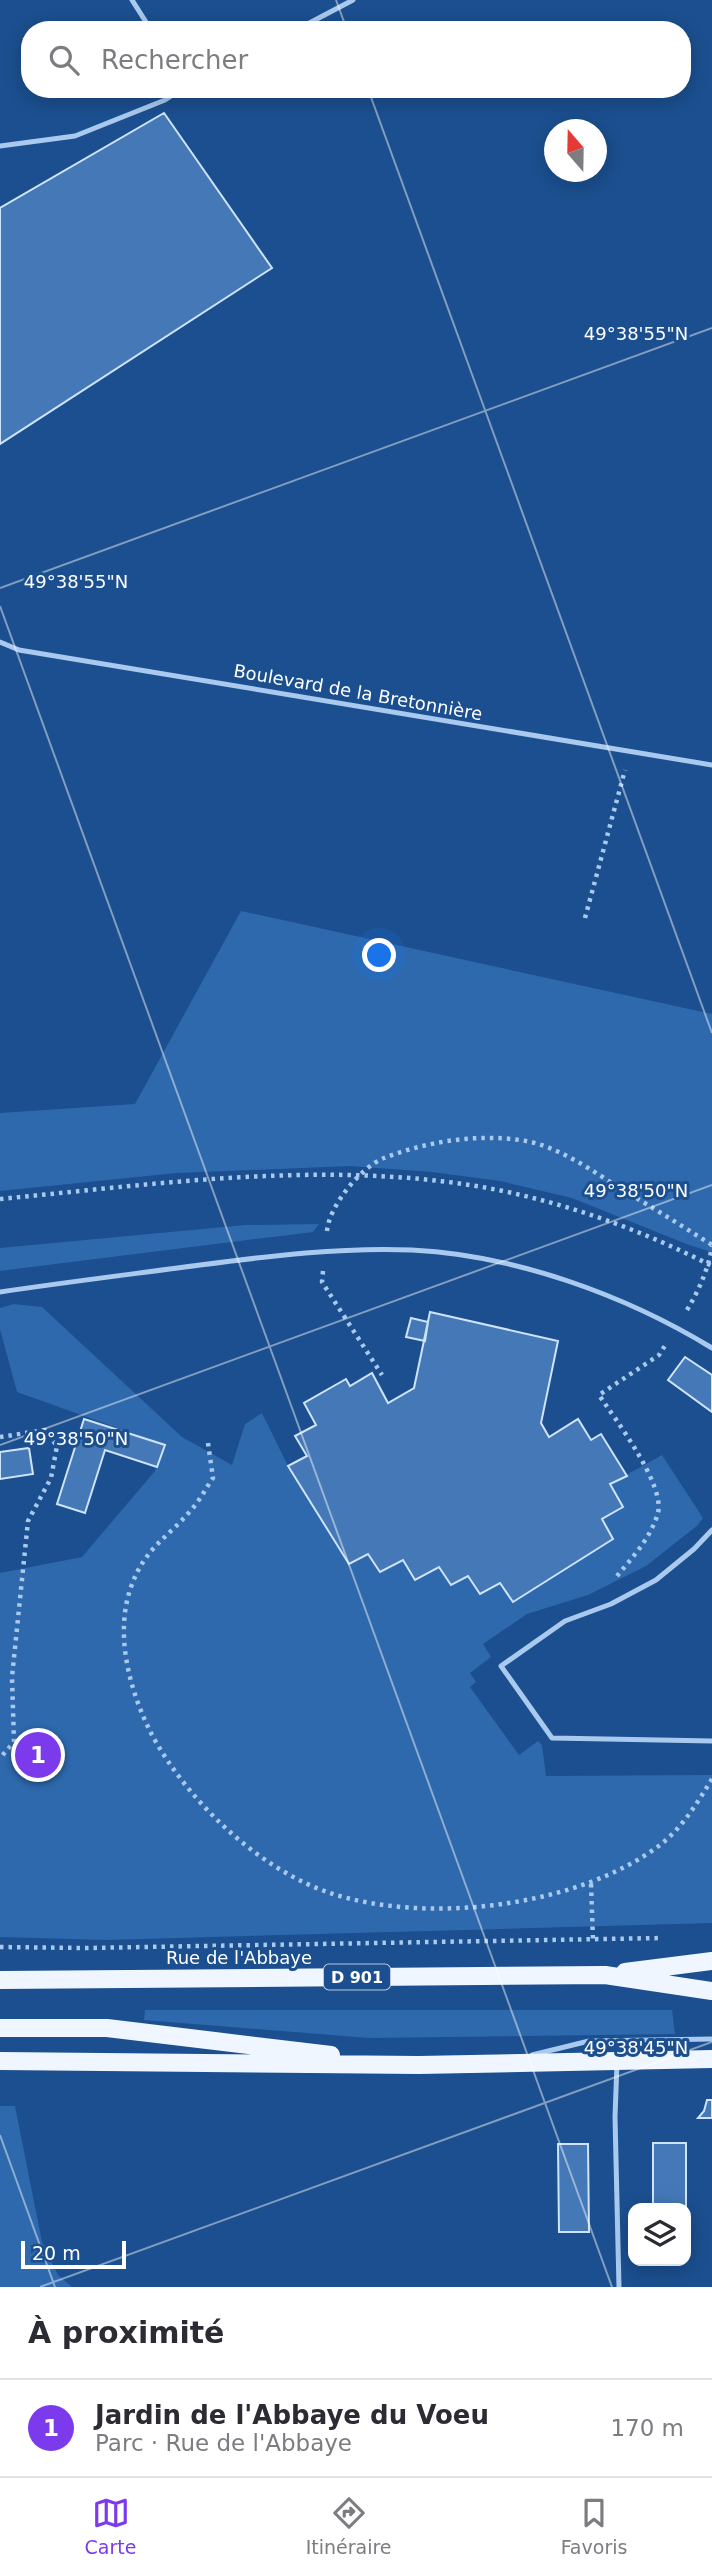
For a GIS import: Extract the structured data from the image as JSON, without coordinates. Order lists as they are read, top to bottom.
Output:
{
  "streets": {
    "main road": ["Rue de l'Abbaye", "D 901"],
    "lane": ["Boulevard de la Bretonnière"]
  },
  "scale_bar": "20 m",
  "north": "top",
  "page": {
    "search": "Rechercher",
    "pins": "1",
    "scale": "20 m",
    "heading": "À proximité",
    "list": [
      {
        "mark": "1",
        "name": "Jardin de l'Abbaye du Voeu",
        "note": "Parc · Rue de l'Abbaye",
        "value": "170 m"
      }
    ],
    "nav": ["Carte", "Itinéraire", "Favoris"]
  },
  "coordinates": ["49°38'55\"N", "49°38'50\"N", "49°38'45\"N"]
}
